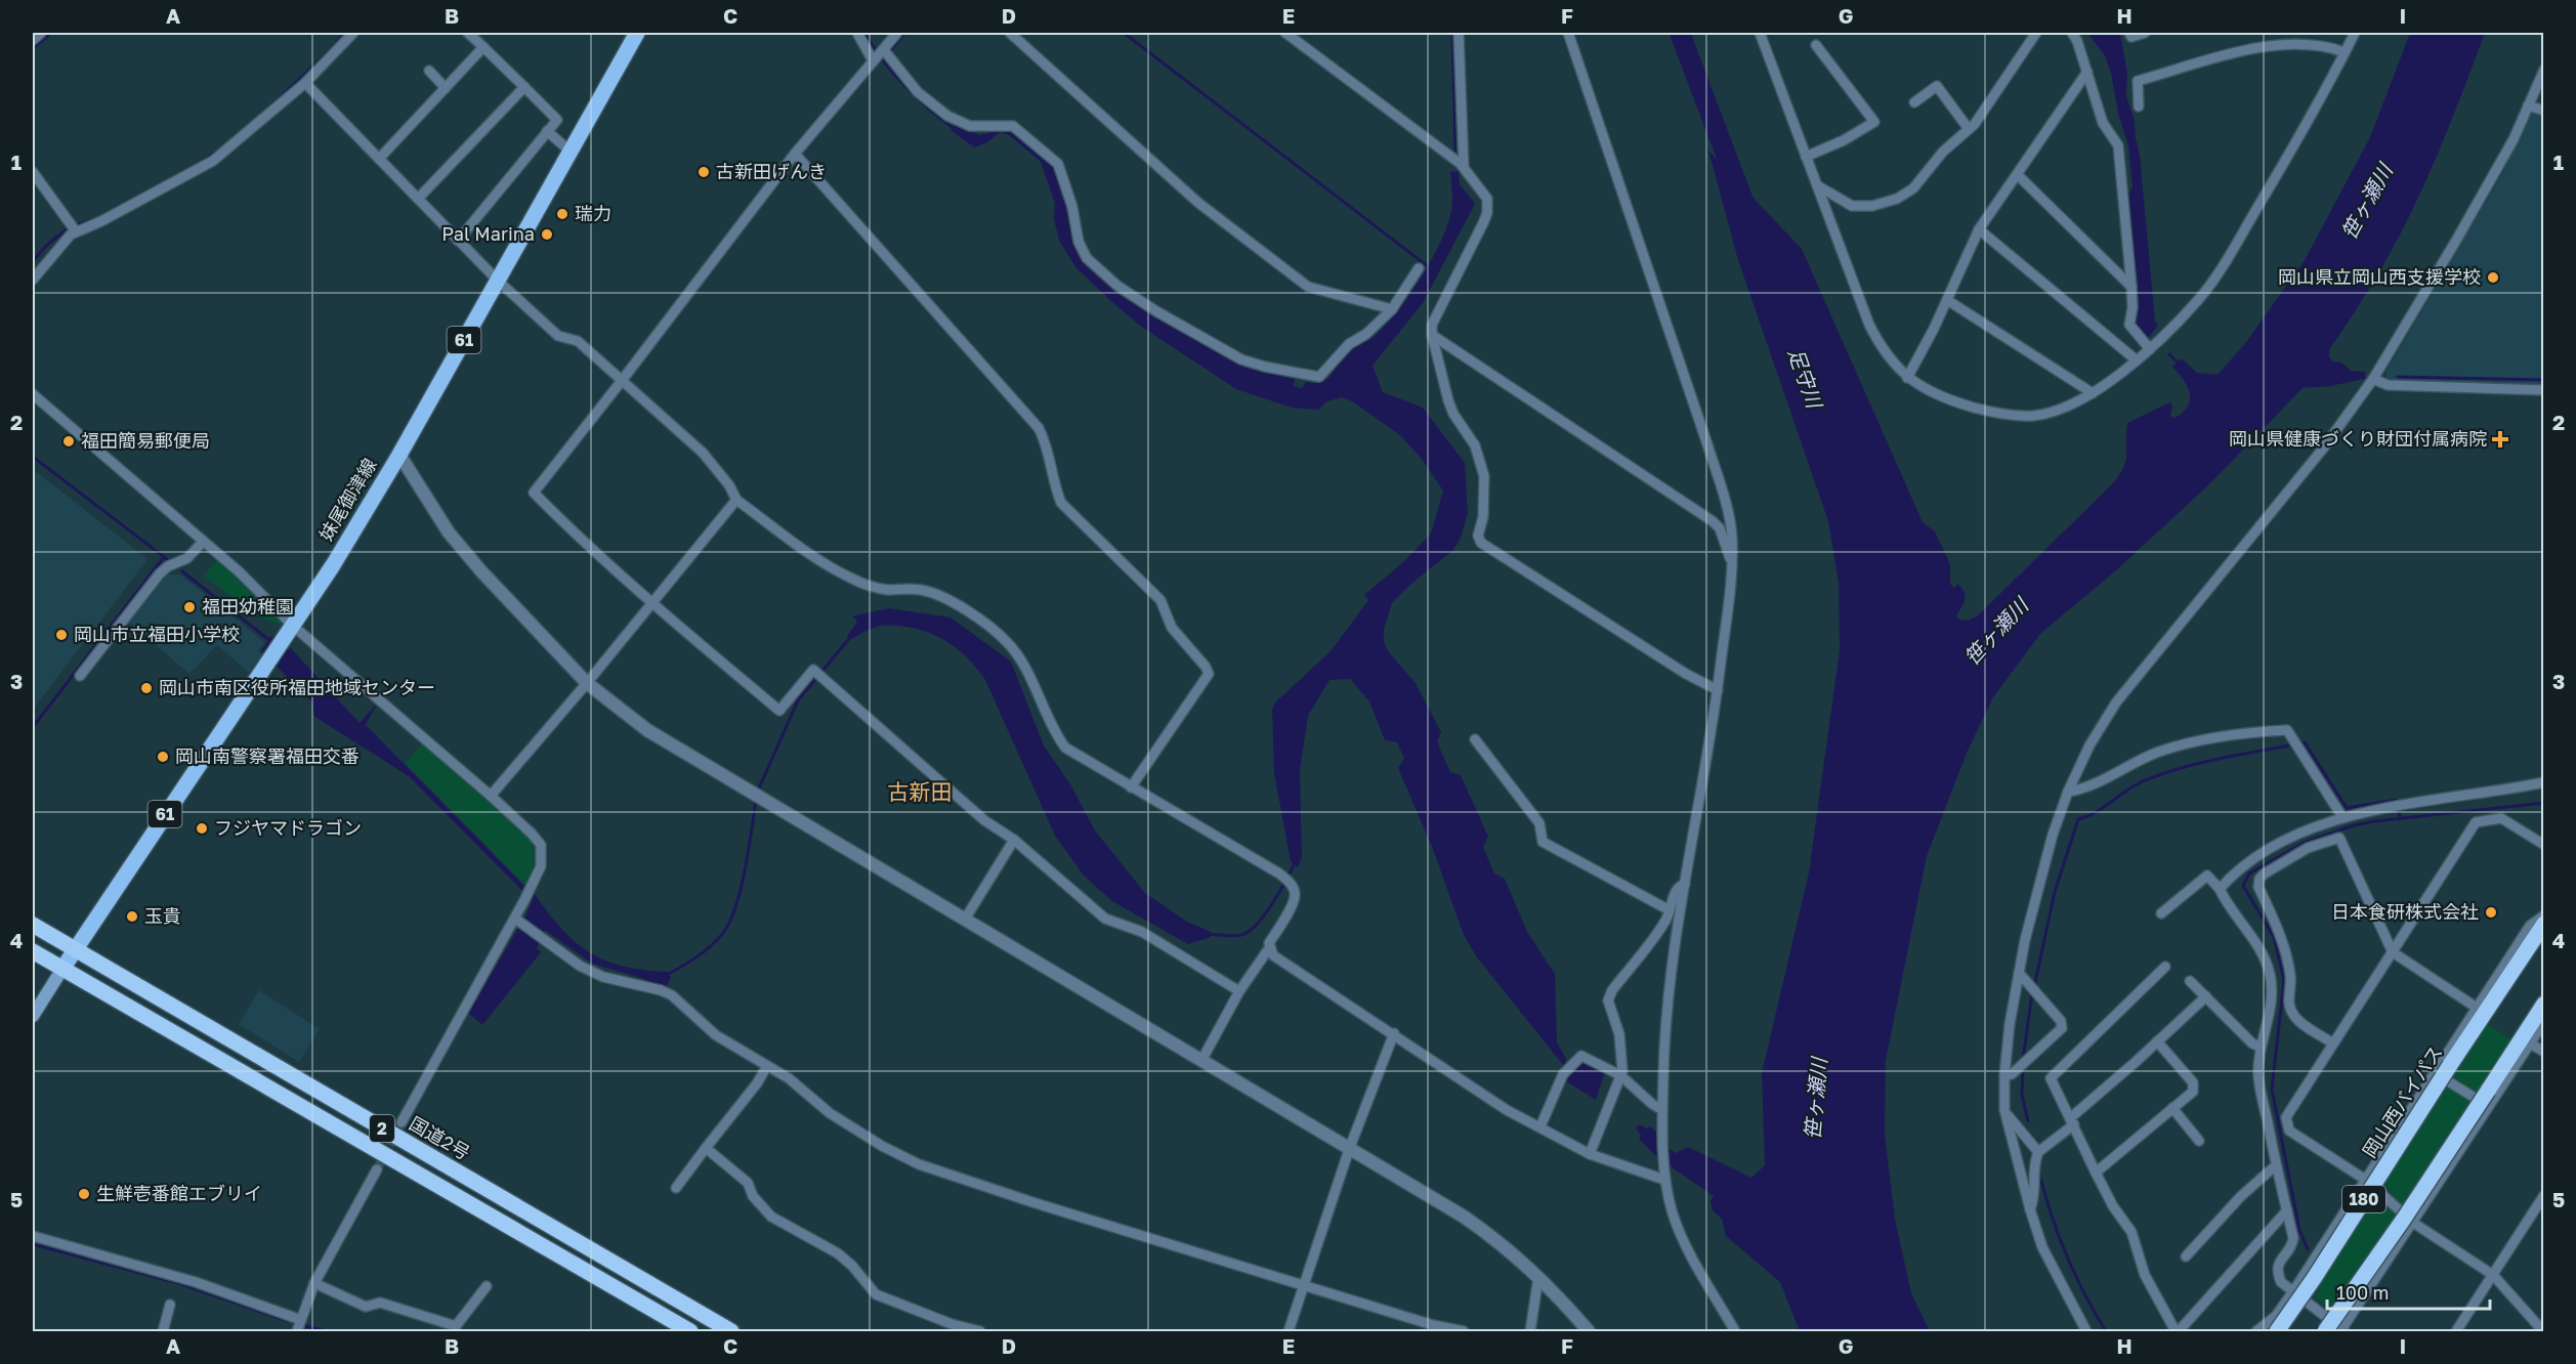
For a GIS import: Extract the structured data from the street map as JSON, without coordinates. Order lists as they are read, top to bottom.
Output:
{
  "streets": {
    "highway": [
      "岡山西バイパス",
      "2",
      "国道2号",
      "180"
    ],
    "main road": ["61", "妹尾御津線"]
  },
  "crossings": [
    ["妹尾御津線", "2"],
    ["妹尾御津線", "国道2号"]
  ],
  "districts": ["古新田"],
  "water": ["笹ヶ瀬川", "足守川"],
  "places": {
    "other": [
      "古新田げんき",
      "瑞力",
      "Pal Marina",
      "岡山県立岡山西支援学校",
      "福田簡易郵便局",
      "福田幼稚園",
      "岡山市立福田小学校",
      "岡山市南区役所福田地域センター",
      "岡山南警察署福田交番",
      "フジヤマドラゴン",
      "日本食研株式会社",
      "玉貴",
      "生鮮壱番館エブリイ"
    ],
    "health": ["岡山県健康づくり財団付属病院"]
  },
  "scale_bar": "100 m",
  "grid": {
    "columns": [
      "A",
      "B",
      "C",
      "D",
      "E",
      "F",
      "G",
      "H",
      "I"
    ],
    "rows": [
      "1",
      "2",
      "3",
      "4",
      "5"
    ]
  }
}
